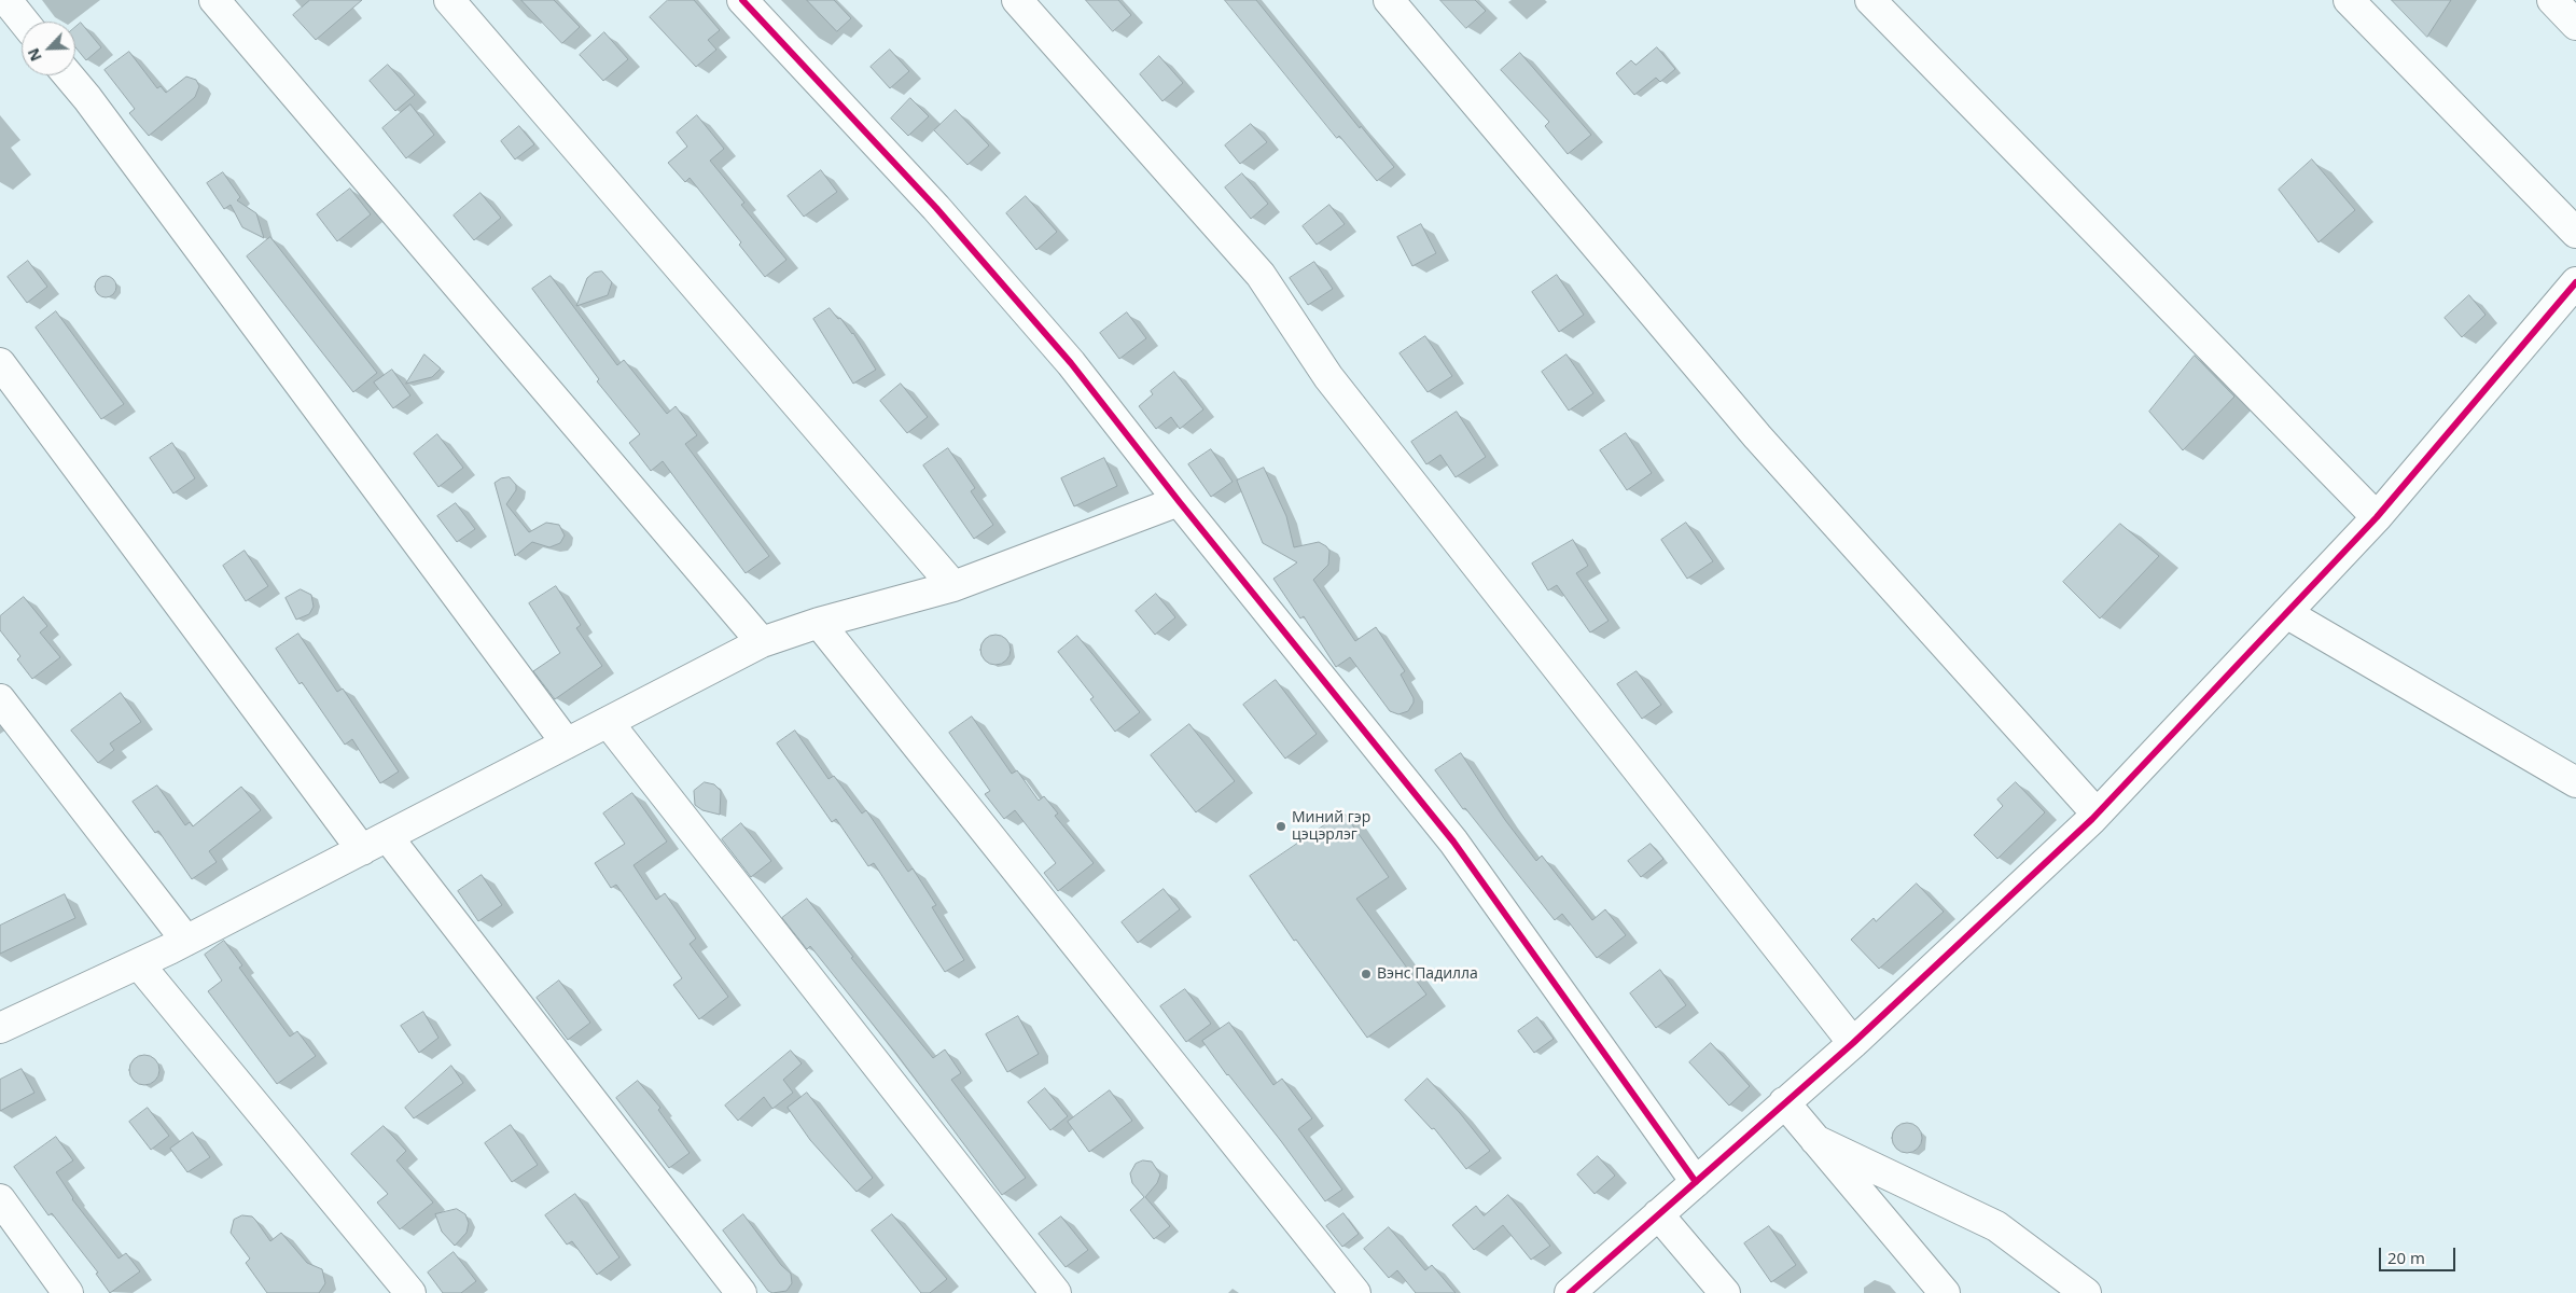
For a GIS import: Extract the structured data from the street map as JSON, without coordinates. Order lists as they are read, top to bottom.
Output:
{
  "places": ["Миний гэр цэцэрлэг", "Вэнс Падилла"],
  "scale_bar": "20 m",
  "north": "bottom left"
}
